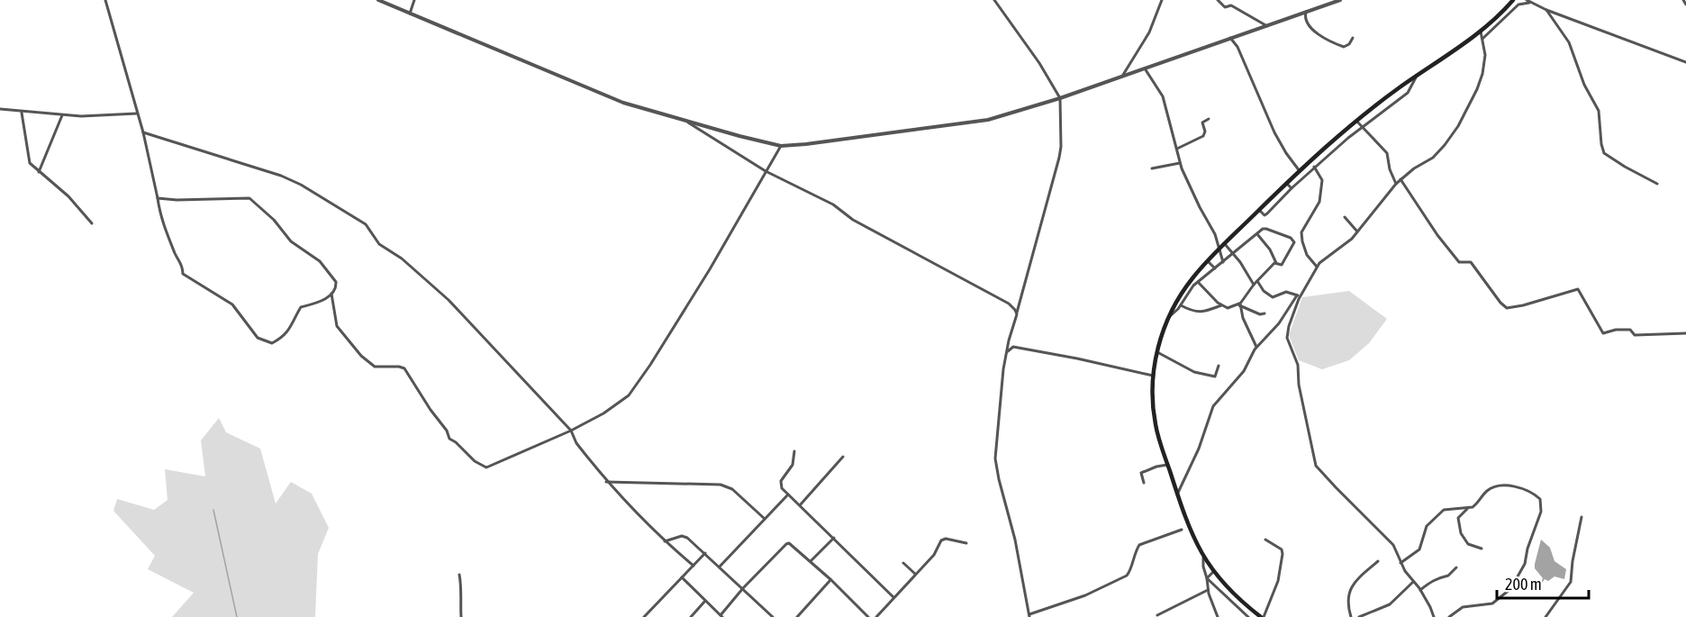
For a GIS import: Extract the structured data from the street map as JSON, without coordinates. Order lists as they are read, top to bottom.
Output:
{
  "scale_bar": "200 m"
}
